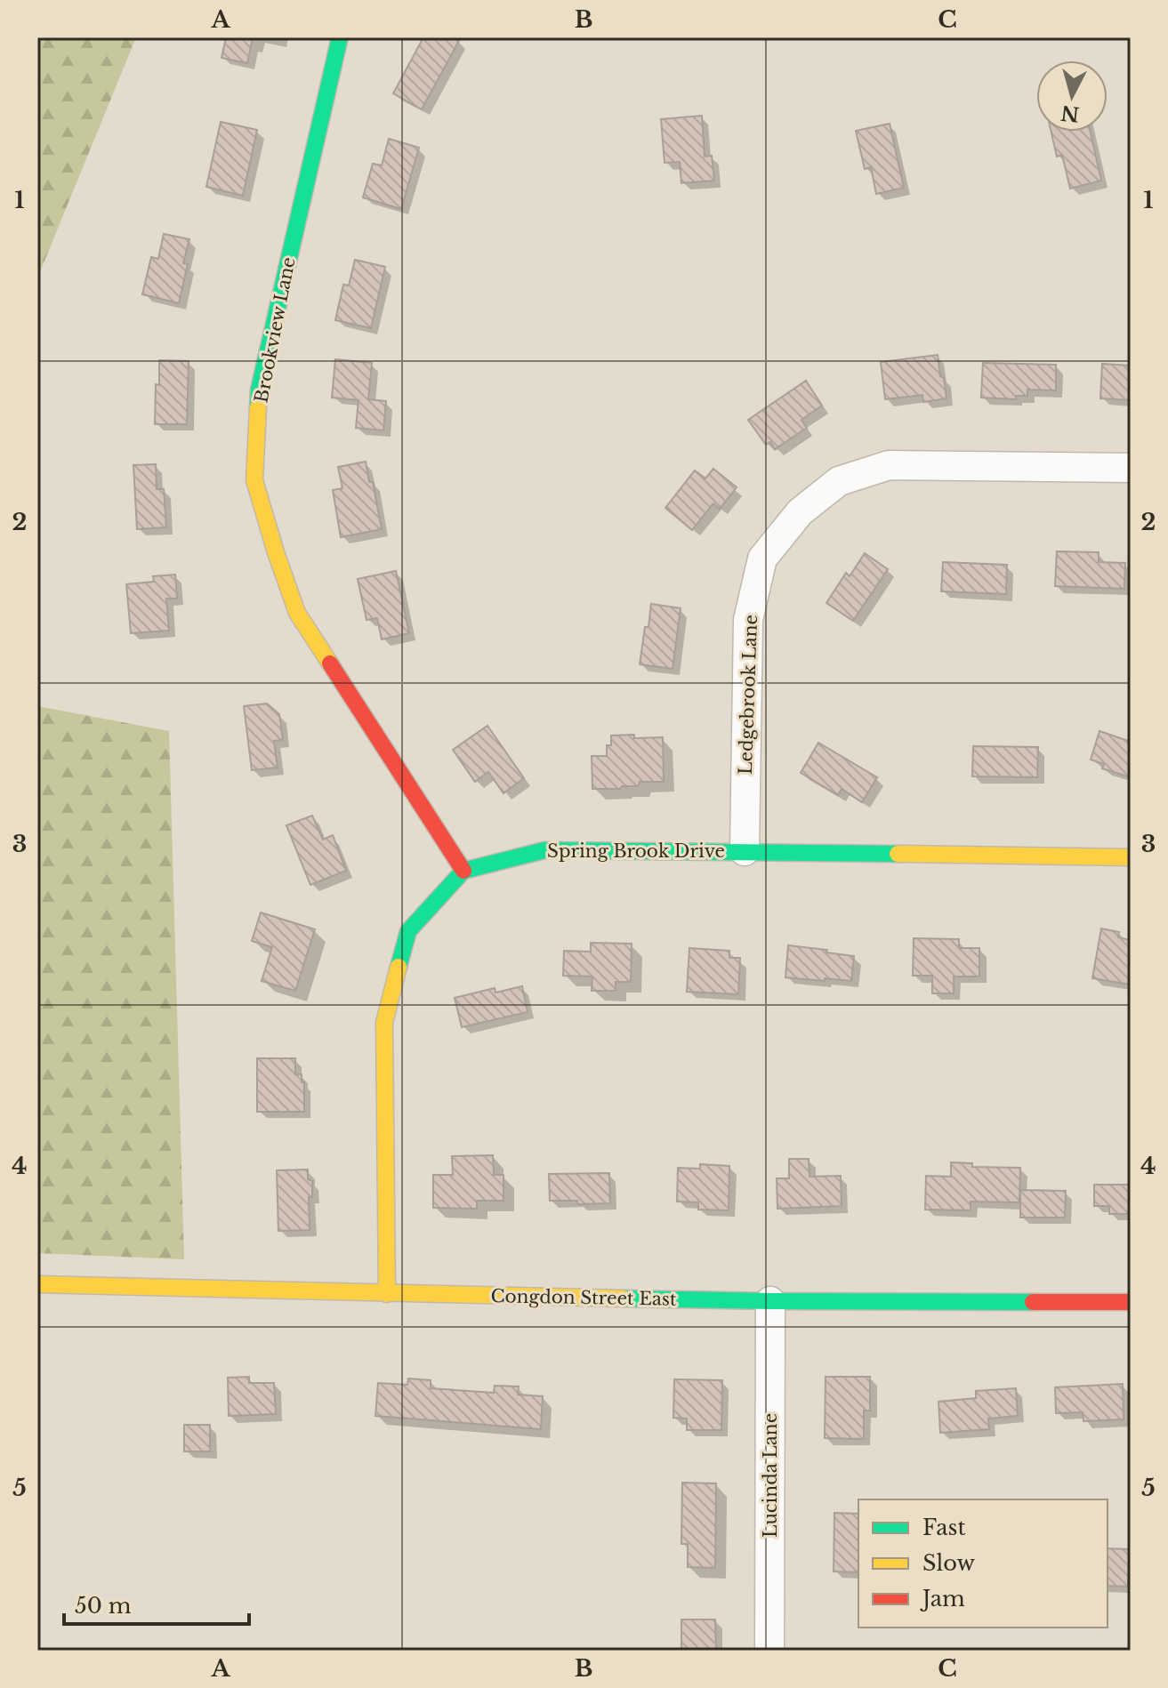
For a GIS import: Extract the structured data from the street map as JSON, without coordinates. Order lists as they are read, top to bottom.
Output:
{
  "streets": {
    "street": [
      "Brookview Lane",
      "Ledgebrook Lane",
      "Spring Brook Drive",
      "Congdon Street East",
      "Lucinda Lane"
    ]
  },
  "crossings": [
    ["Brookview Lane", "Spring Brook Drive"],
    ["Ledgebrook Lane", "Spring Brook Drive"],
    ["Congdon Street East", "Lucinda Lane"]
  ],
  "legend": ["Fast", "Slow", "Jam"],
  "scale_bar": "50 m",
  "north": "bottom",
  "grid": {
    "columns": ["A", "B", "C"],
    "rows": [
      "1",
      "2",
      "3",
      "4",
      "5"
    ]
  }
}
